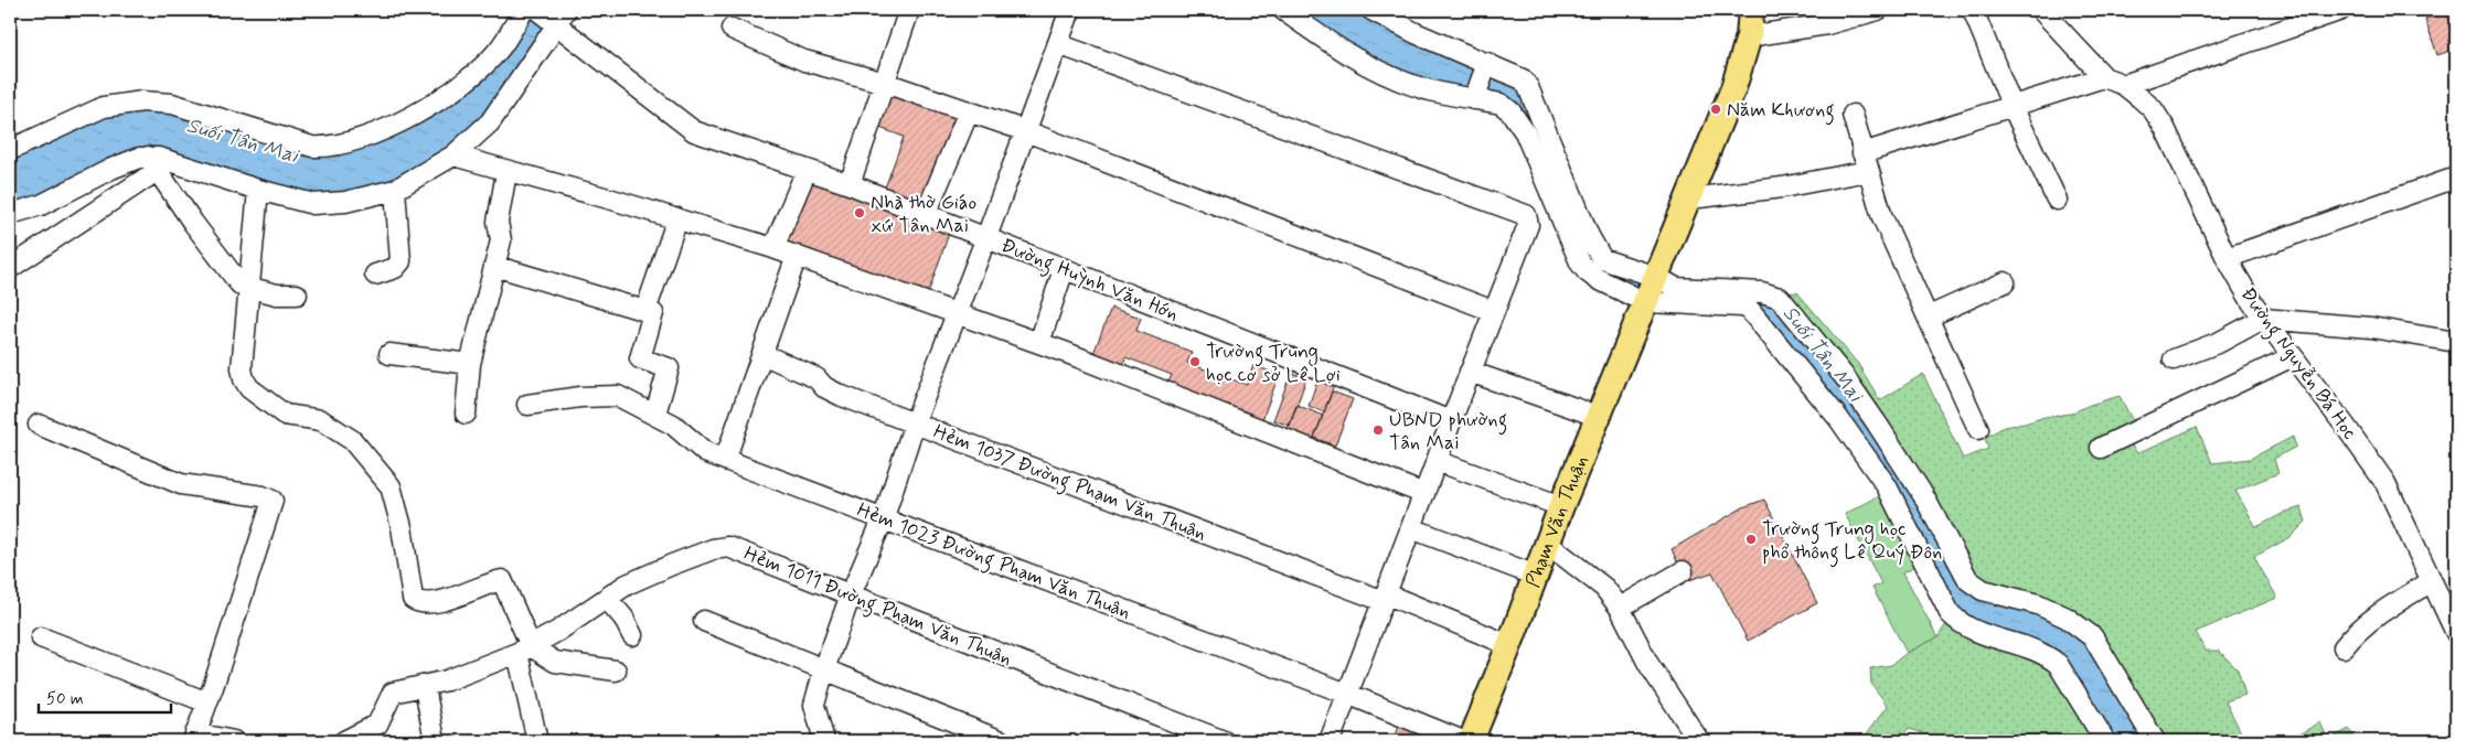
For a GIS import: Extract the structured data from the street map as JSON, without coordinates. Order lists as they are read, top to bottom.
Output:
{
  "streets": {
    "main road": ["Phạm Văn Thuận"],
    "street": [
      "Đường Huỳnh Văn Hớn",
      "Đường Nguyễn Bá Học",
      "Hẻm 1037 Đường Phạm Văn Thuận",
      "Hẻm 1023 Đường Phạm Văn Thuận",
      "Hẻm 1011 Đường Phạm Văn Thuận"
    ]
  },
  "crossings": [
    ["Hẻm 1037 Đường Phạm Văn Thuận", "Phạm Văn Thuận"]
  ],
  "water": ["Suối Tân Mai"],
  "places": [
    "Năm Khương",
    "Nhà thờ Giáo xứ Tân Mai",
    "Trường Trung học cơ sở Lê Lợi",
    "UBND phường Tân Mai",
    "Trường Trung học phổ thông Lê Quý Đôn"
  ],
  "scale_bar": "50 m"
}
